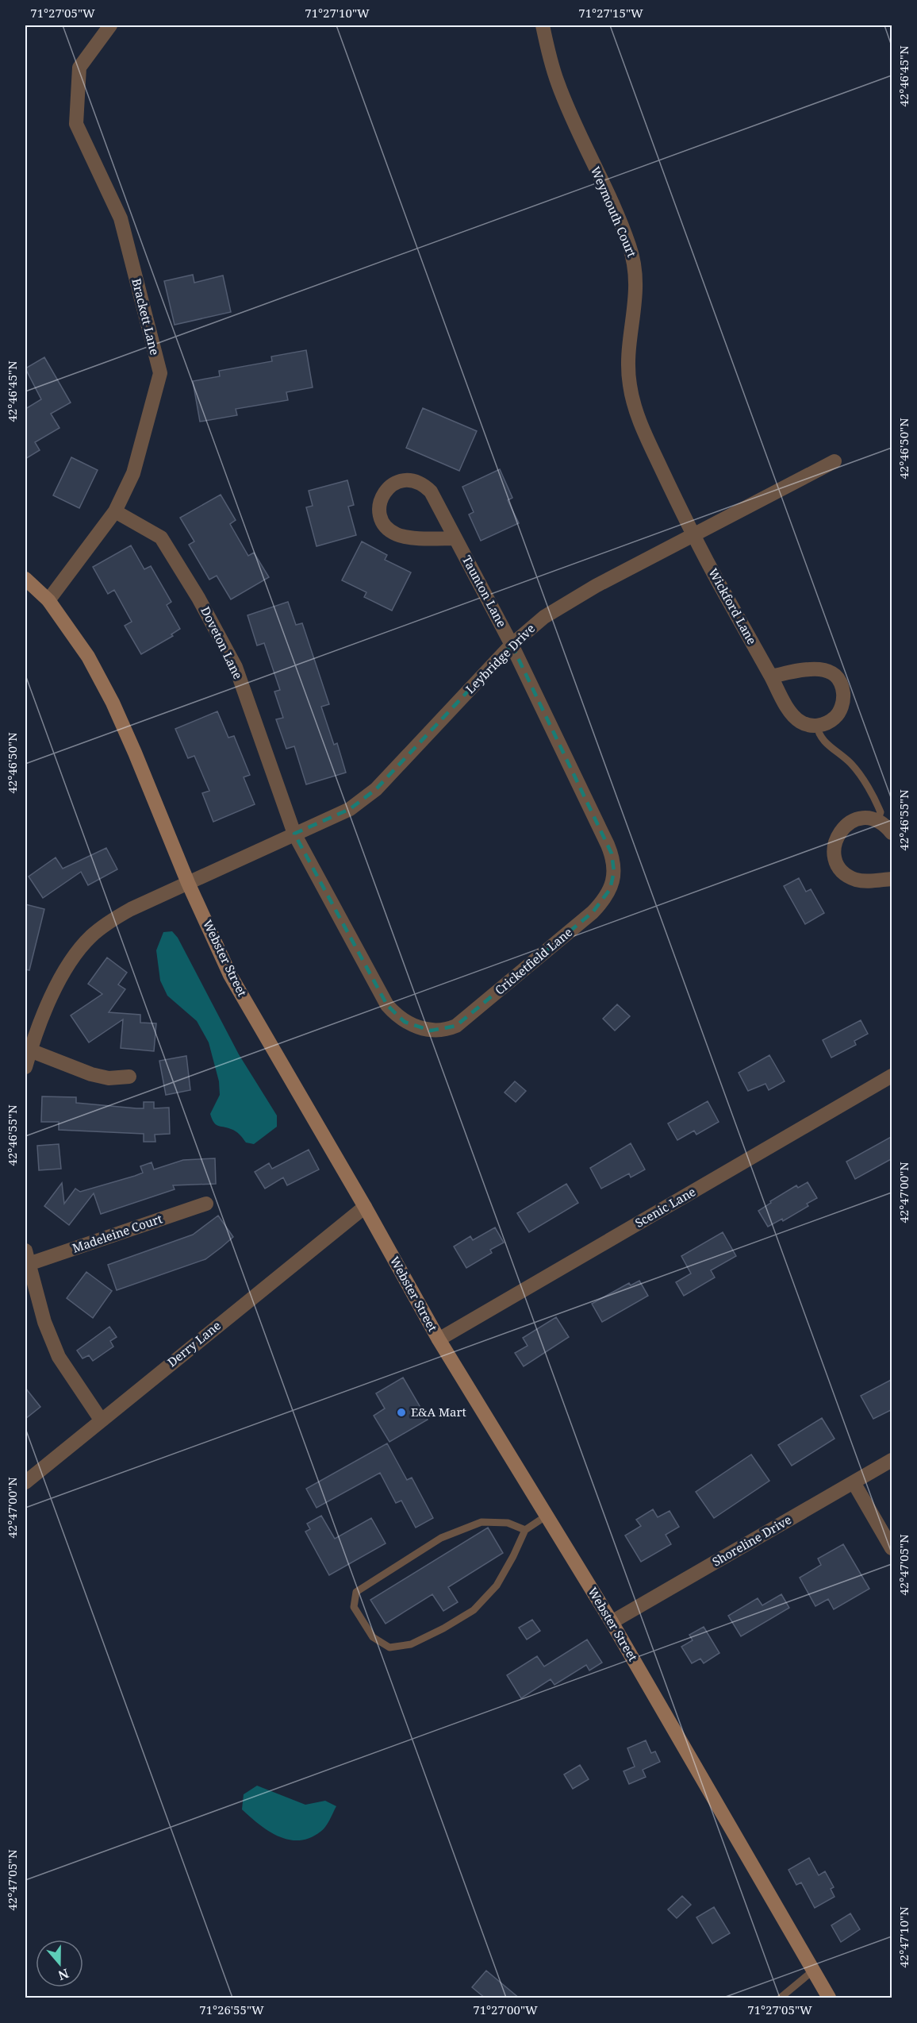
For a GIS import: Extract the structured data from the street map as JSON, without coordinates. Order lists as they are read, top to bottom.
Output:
{
  "streets": {
    "main road": ["Webster Street"],
    "street": [
      "Weymouth Court",
      "Brackett Lane",
      "Taunton Lane",
      "Wickford Lane",
      "Doveton Lane",
      "Leybridge Drive",
      "Cricketfield Lane",
      "Scenic Lane",
      "Madeleine Court",
      "Derry Lane",
      "Shoreline Drive"
    ]
  },
  "crossings": [
    ["Weymouth Court", "Wickford Lane"],
    ["Weymouth Court", "Leybridge Drive"],
    ["Brackett Lane", "Doveton Lane"],
    ["Brackett Lane", "Webster Street"],
    ["Taunton Lane", "Leybridge Drive"],
    ["Taunton Lane", "Cricketfield Lane"],
    ["Wickford Lane", "Leybridge Drive"],
    ["Doveton Lane", "Leybridge Drive"],
    ["Doveton Lane", "Cricketfield Lane"],
    ["Leybridge Drive", "Webster Street"],
    ["Leybridge Drive", "Cricketfield Lane"],
    ["Webster Street", "Scenic Lane"],
    ["Webster Street", "Derry Lane"],
    ["Webster Street", "Shoreline Drive"]
  ],
  "places": ["E&A Mart"],
  "north": "bottom",
  "coordinates": [
    "71°27'05\"W",
    "71°27'10\"W",
    "71°27'15\"W",
    "42°46'45\"N",
    "42°46'50\"N",
    "42°46'55\"N",
    "42°47'00\"N",
    "42°47'05\"N",
    "42°47'10\"N",
    "71°26'55\"W",
    "71°27'00\"W"
  ]
}
